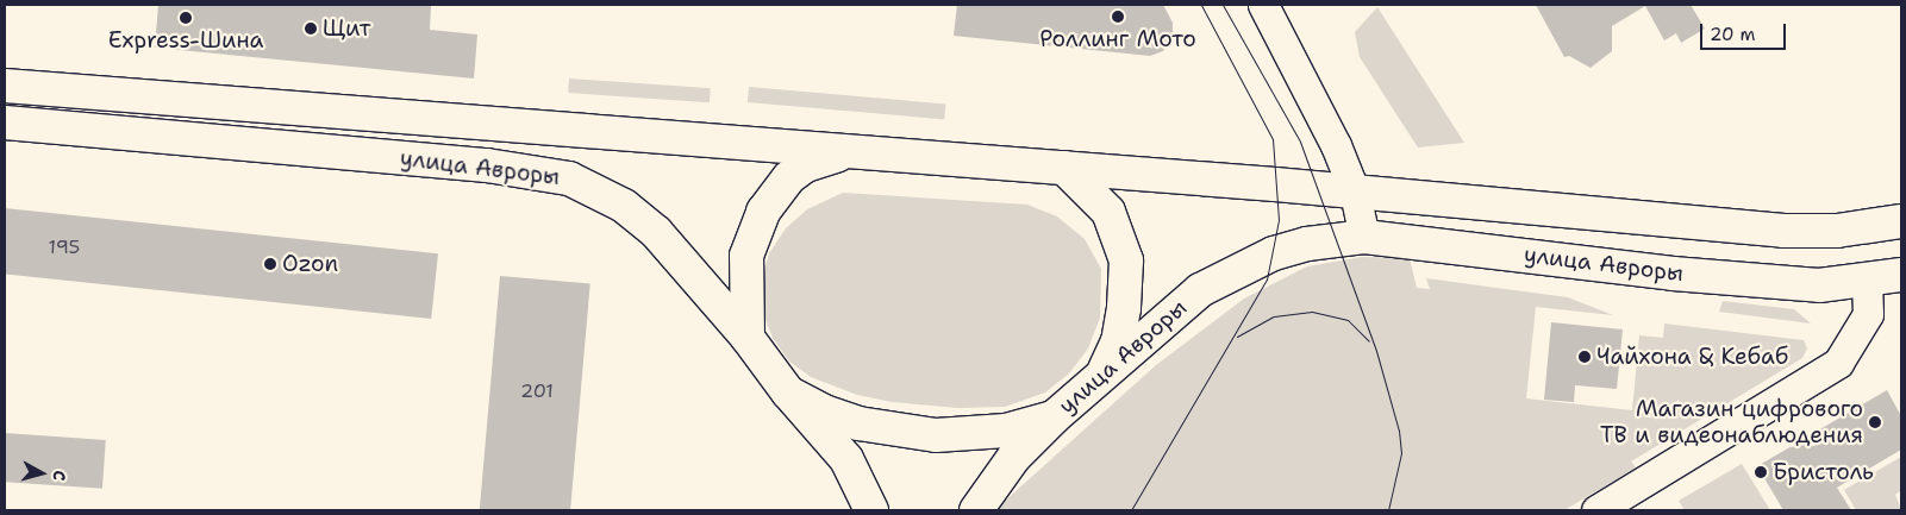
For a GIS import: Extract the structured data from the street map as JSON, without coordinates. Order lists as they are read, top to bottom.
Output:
{
  "streets": {
    "main road": ["улица Авроры"]
  },
  "places": [
    "Роллинг Мото",
    "Express-Шина",
    "Щит",
    "Ozon",
    "Чайхона & Кебаб",
    "Магазин цифрового ТВ и видеонаблюдения",
    "Бристоль"
  ],
  "house_numbers": ["195", "201"],
  "scale_bar": "20 m",
  "north": "right"
}
